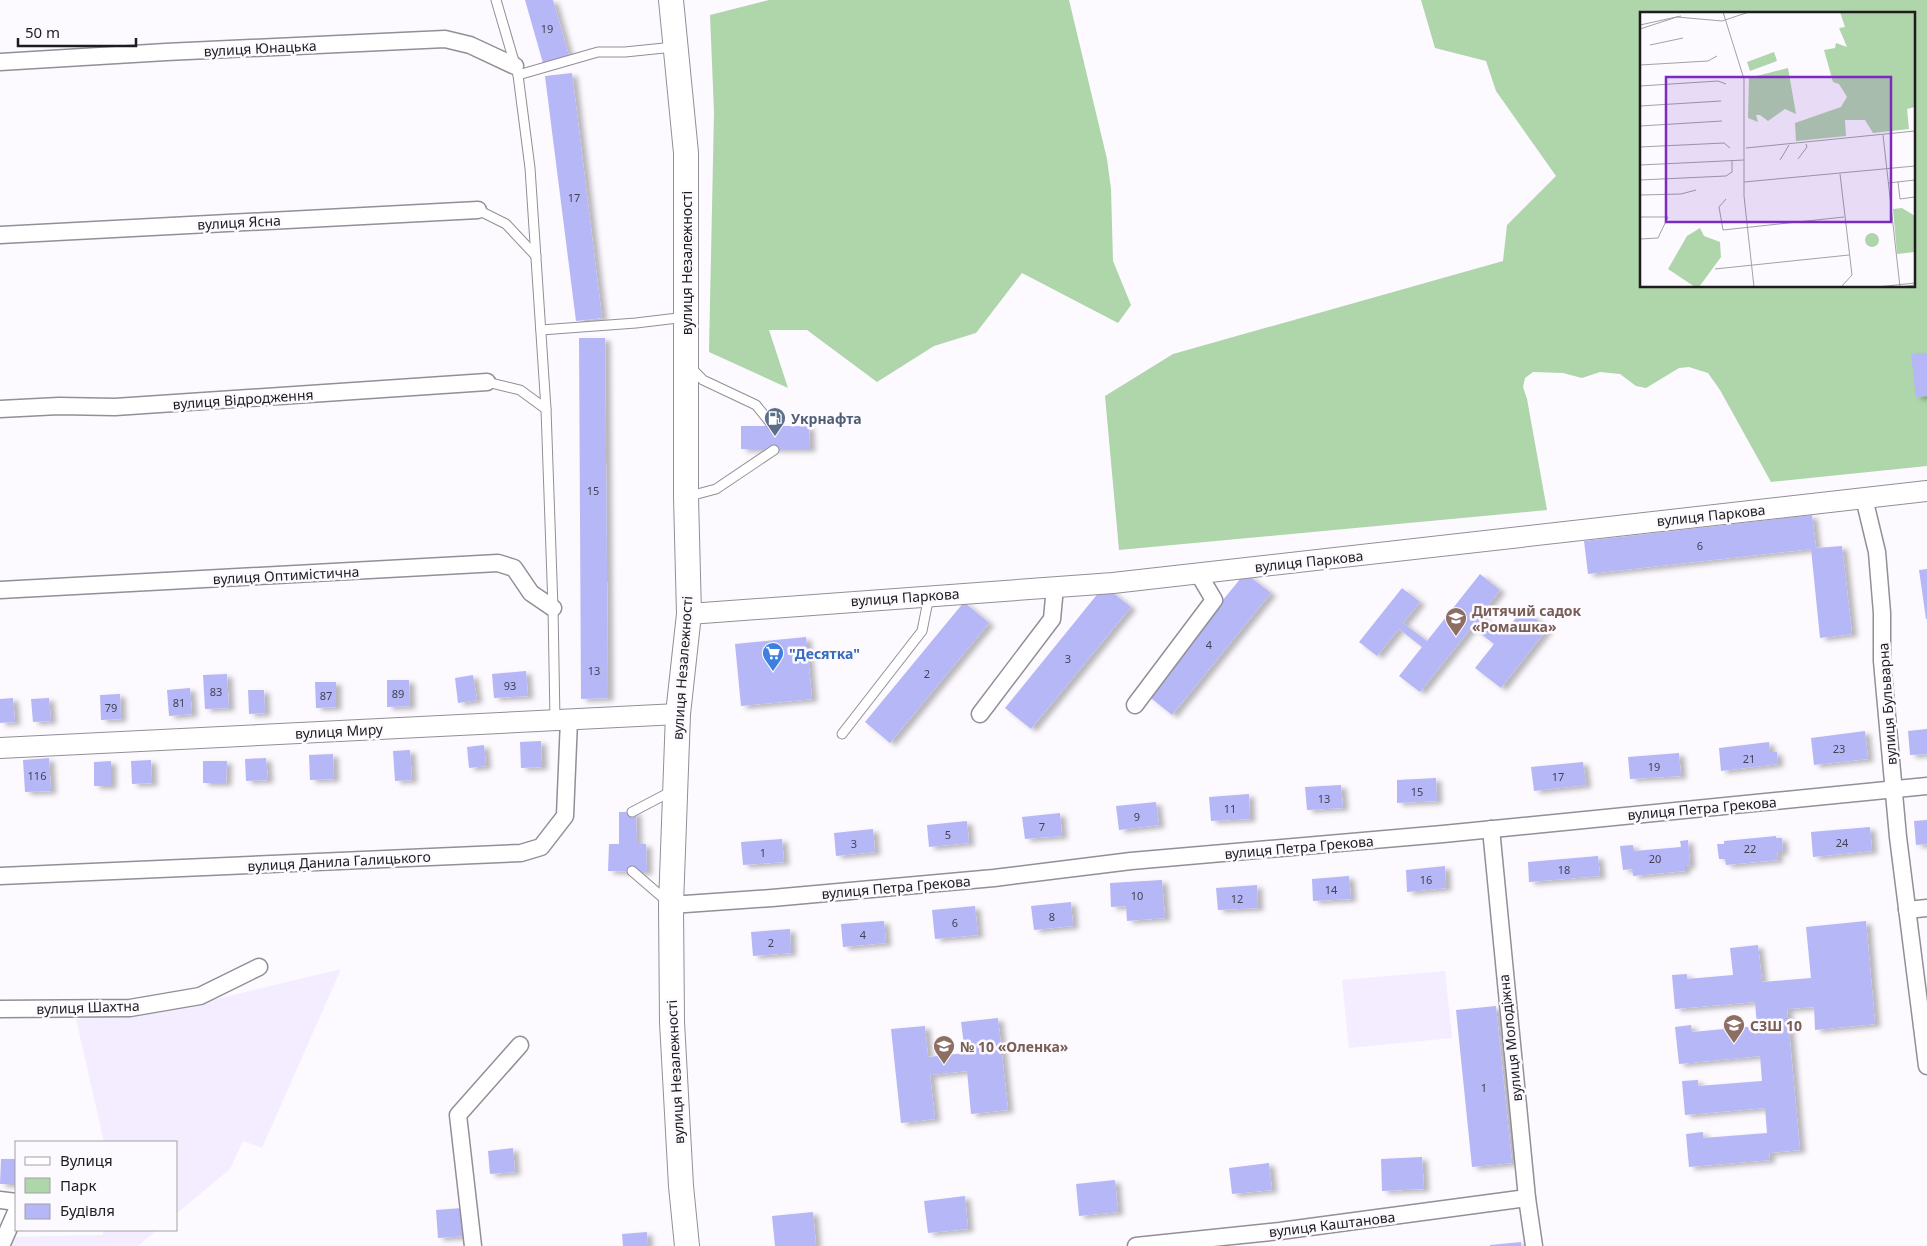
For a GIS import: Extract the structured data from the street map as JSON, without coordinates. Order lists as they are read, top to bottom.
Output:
{
  "streets": {
    "main road": ["вулиця Незалежності"],
    "street": [
      "вулиця Юнацька",
      "вулиця Ясна",
      "вулиця Відродження",
      "вулиця Паркова",
      "вулиця Оптимістична",
      "вулиця Бульварна",
      "вулиця Миру",
      "вулиця Петра Грекова",
      "вулиця Данила Галицького",
      "вулиця Шахтна",
      "вулиця Молодіжна",
      "вулиця Каштанова"
    ]
  },
  "crossings": [
    ["вулиця Незалежності", "вулиця Паркова"],
    ["вулиця Незалежності", "вулиця Миру"],
    ["вулиця Незалежності", "вулиця Петра Грекова"],
    ["вулиця Паркова", "вулиця Бульварна"],
    ["вулиця Бульварна", "вулиця Петра Грекова"],
    ["вулиця Миру", "вулиця Данила Галицького"],
    ["вулиця Петра Грекова", "вулиця Молодіжна"],
    ["вулиця Молодіжна", "вулиця Каштанова"]
  ],
  "places": {
    "fuel station": ["Укрнафта"],
    "school or university": ["Дитячий садок «Ромашка»", "СЗШ 10", "№ 10 «Оленка»"],
    "supermarket": ["\"Десятка\""]
  },
  "house_numbers": [
    "19",
    "17",
    "15",
    "6",
    "4",
    "3",
    "13",
    "2",
    "93",
    "83",
    "89",
    "87",
    "81",
    "79",
    "23",
    "21",
    "19",
    "116",
    "17",
    "15",
    "13",
    "11",
    "9",
    "7",
    "5",
    "24",
    "3",
    "22",
    "1",
    "20",
    "18",
    "16",
    "14",
    "10",
    "12",
    "8",
    "6",
    "4",
    "2",
    "1"
  ],
  "legend": ["Вулиця", "Парк", "Будівля"],
  "scale_bar": "50 m"
}
